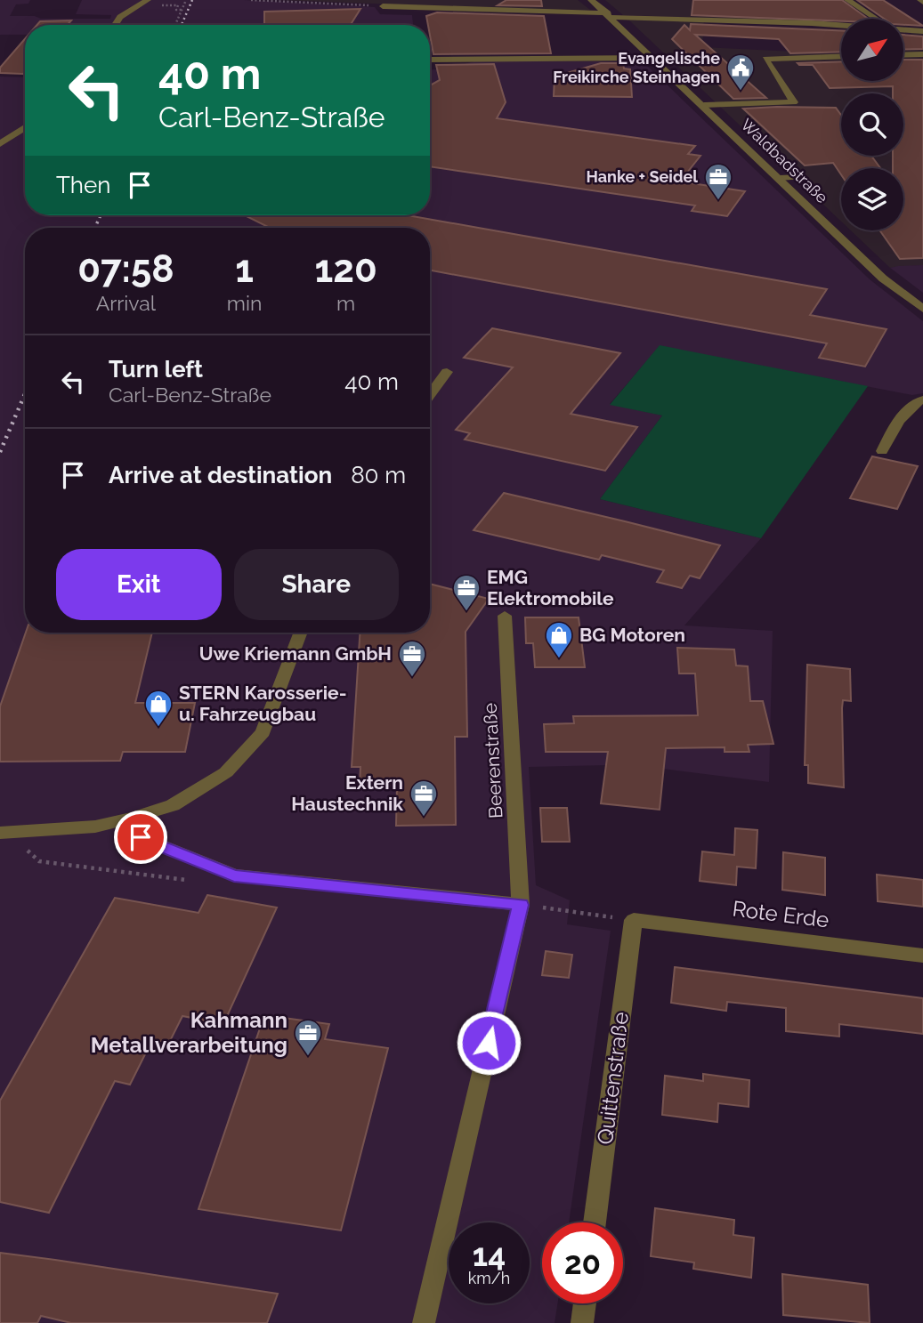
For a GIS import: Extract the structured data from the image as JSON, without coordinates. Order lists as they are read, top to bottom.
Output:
{
  "streets": {
    "street": [
      "Waldbadstraße",
      "Beerenstraße",
      "Rote Erde",
      "Quittenstraße"
    ]
  },
  "crossings": [
    ["Rote Erde", "Quittenstraße"]
  ],
  "places": {
    "public building": ["Evangelische Freikirche Steinhagen"],
    "office": [
      "Hanke + Seidel",
      "EMG Elektromobile",
      "Uwe Kriemann GmbH",
      "Extern Haustechnik",
      "Kahmann Metallverarbeitung"
    ],
    "shop": ["BG Motoren", "STERN Karosserie- u. Fahrzeugbau"]
  },
  "north": "top right",
  "page": {
    "turn": ["40 m", "Carl-Benz-Straße"],
    "then": "Then",
    "eta": [
      "07:58",
      "Arrival",
      "1",
      "min",
      "120",
      "m"
    ],
    "list": [
      {
        "name": "Turn left",
        "note": "Carl-Benz-Straße",
        "value": "40 m"
      },
      {
        "name": "Arrive at destination",
        "value": "80 m"
      }
    ],
    "buttons": ["Exit", "Share"],
    "speed": "14 km/h",
    "limit": "20"
  }
}
